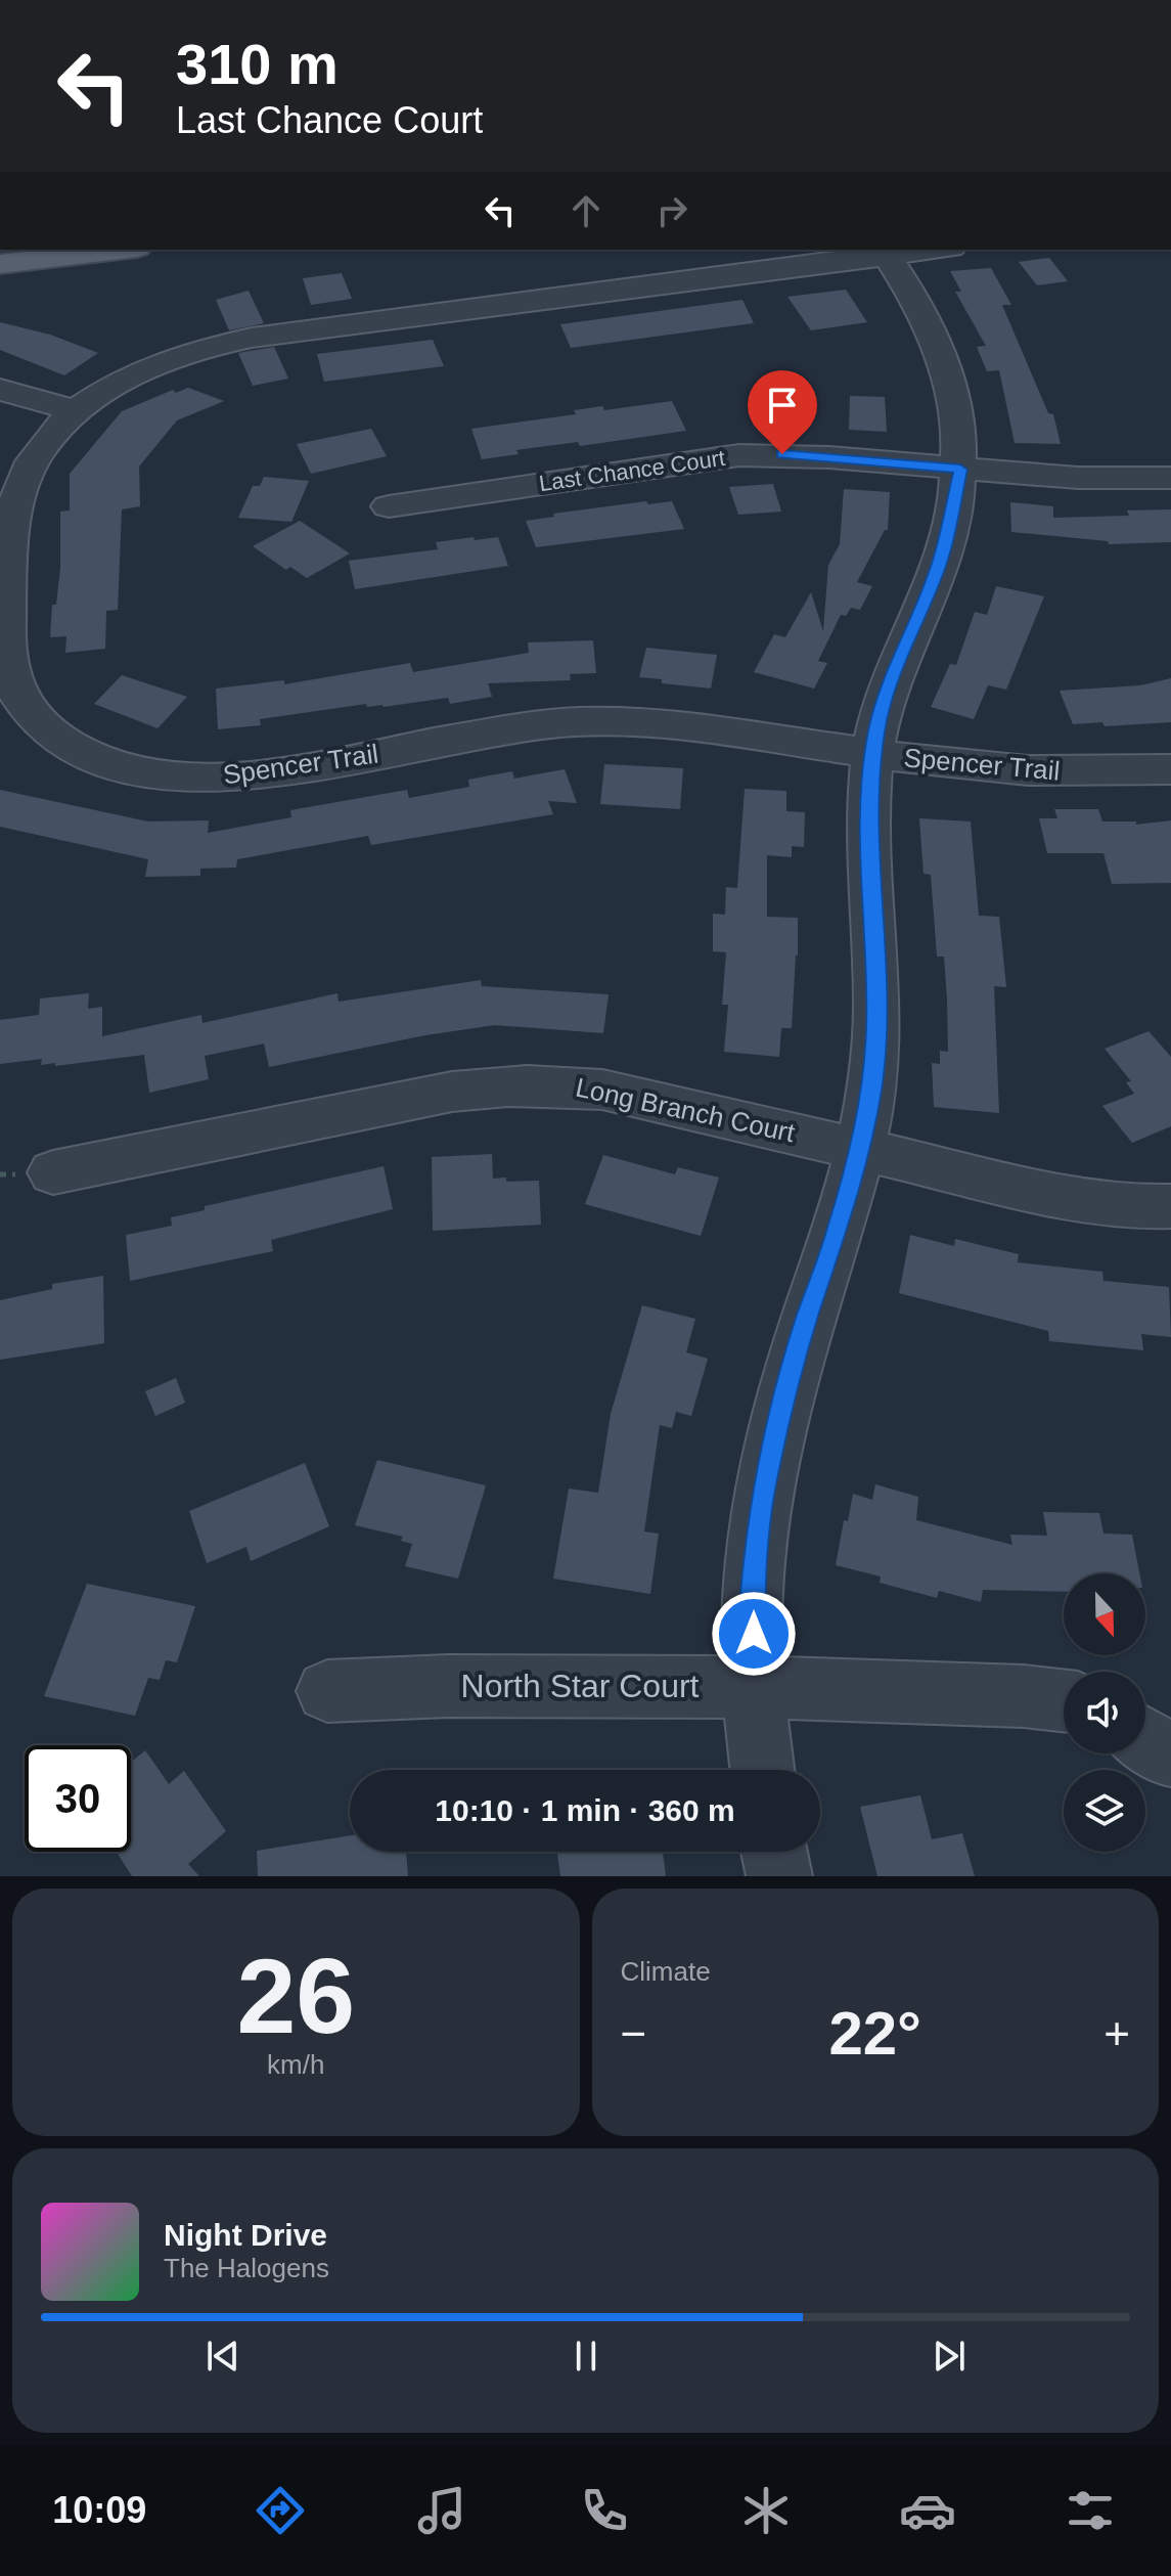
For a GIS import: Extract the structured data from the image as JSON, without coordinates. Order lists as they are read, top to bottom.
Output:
{
  "streets": {
    "street": [
      "Last Chance Court",
      "Spencer Trail",
      "Long Branch Court",
      "North Star Court"
    ]
  },
  "north": "bottom",
  "page": {
    "turn": ["310 m", "Last Chance Court"],
    "limit": "30",
    "trip": "10:10 · 1 min · 360 m",
    "tile": [
      ["26", "km/h"],
      "Climate"
    ],
    "heat": ["−", "22°", "+"],
    "song": ["Night Drive", "The Halogens"],
    "tabs": "10:09"
  }
}
